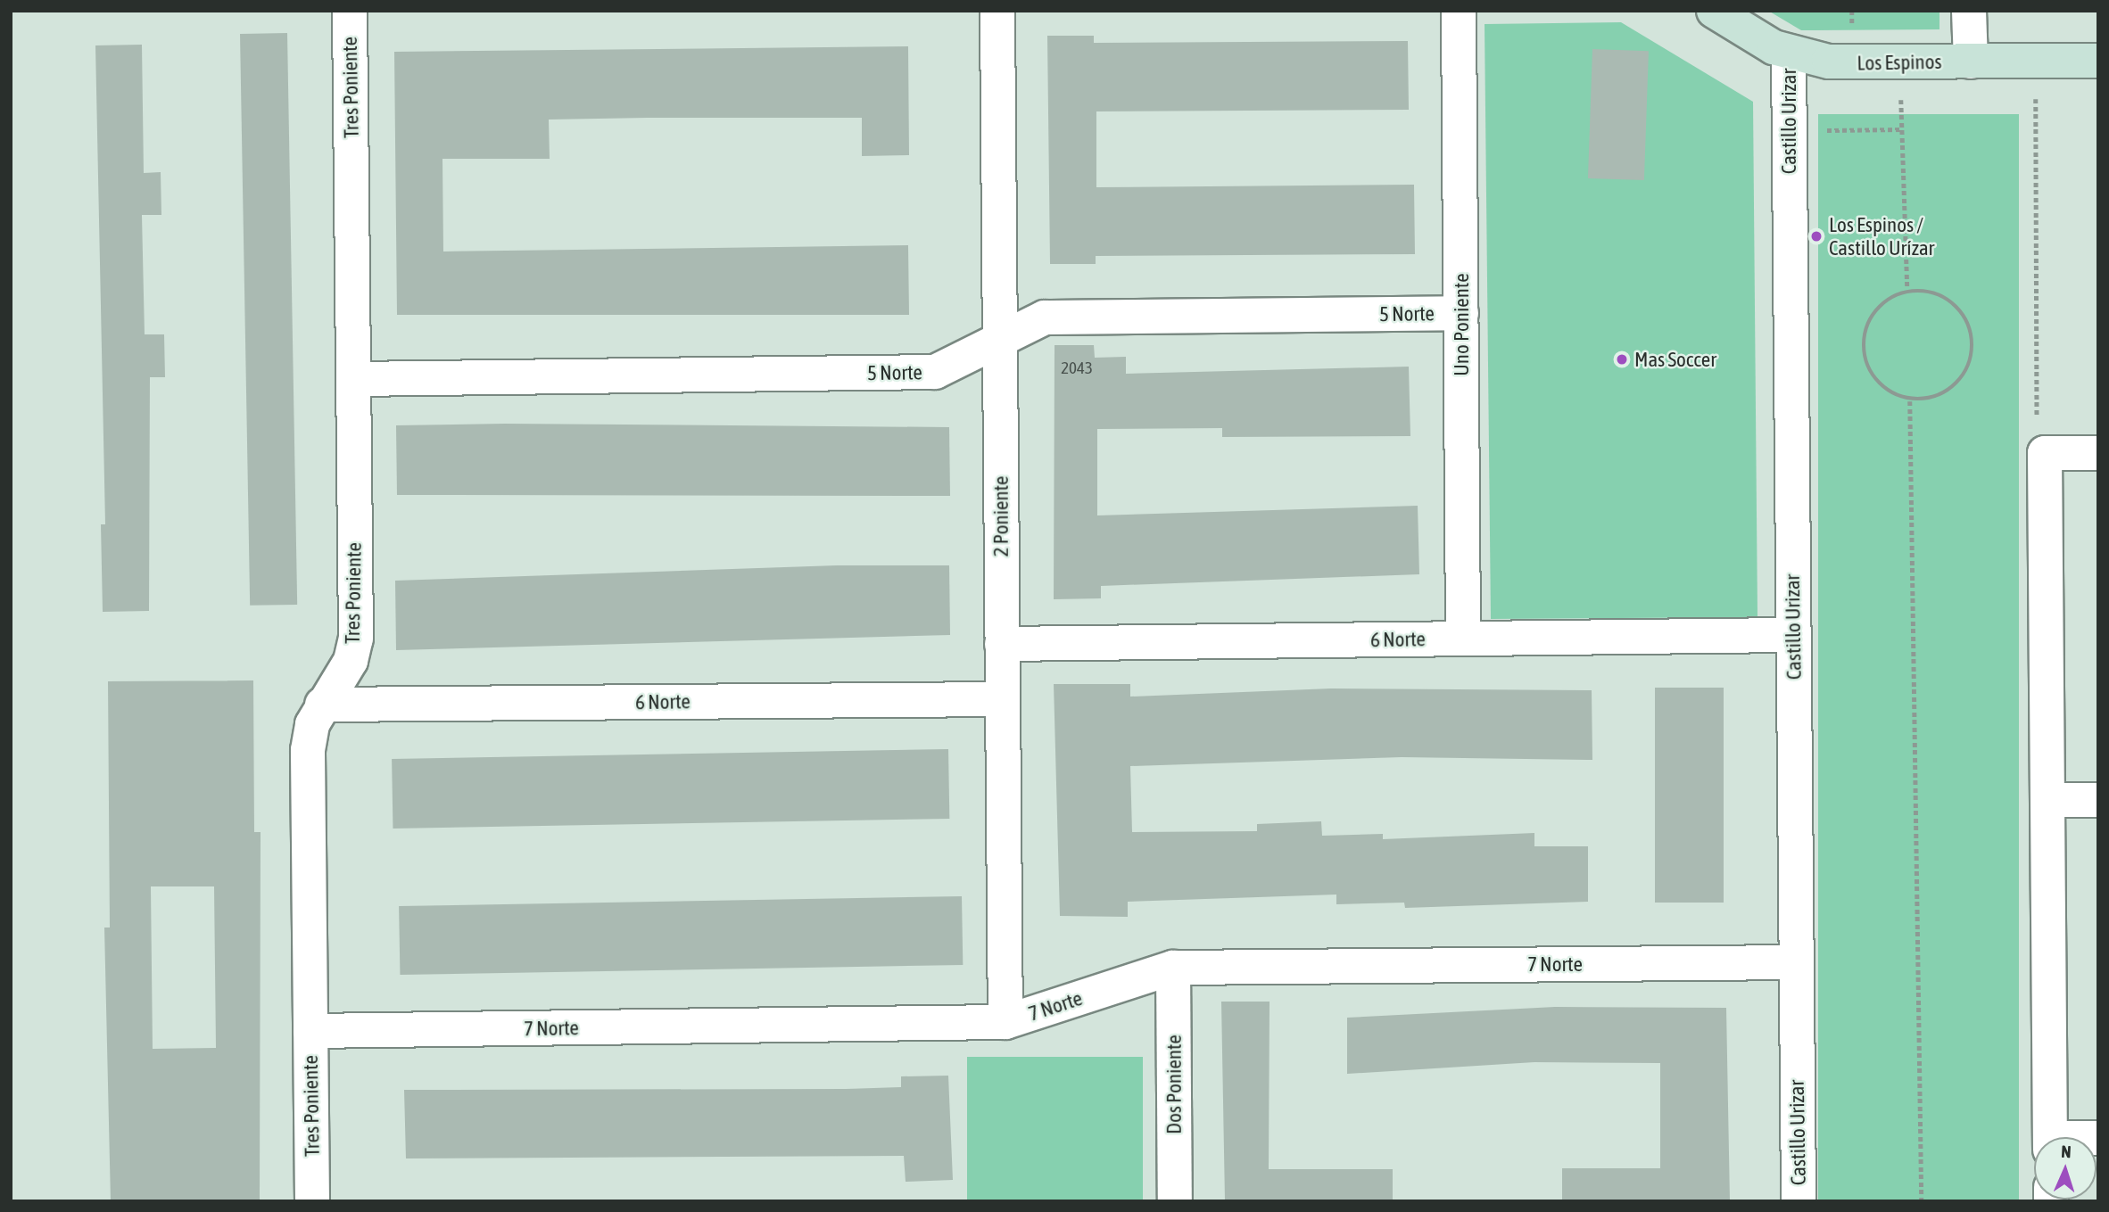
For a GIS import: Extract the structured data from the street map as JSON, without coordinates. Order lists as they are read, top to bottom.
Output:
{
  "streets": {
    "street": [
      "Los Espinos",
      "Tres Poniente",
      "Castillo Urizar",
      "5 Norte",
      "Uno Poniente",
      "2 Poniente",
      "6 Norte",
      "7 Norte",
      "Dos Poniente"
    ]
  },
  "crossings": [
    ["Los Espinos", "Castillo Urizar"],
    ["Tres Poniente", "5 Norte"],
    ["Tres Poniente", "6 Norte"],
    ["Tres Poniente", "7 Norte"],
    ["Castillo Urizar", "6 Norte"],
    ["Castillo Urizar", "7 Norte"],
    ["5 Norte", "Uno Poniente"],
    ["5 Norte", "2 Poniente"],
    ["Uno Poniente", "6 Norte"],
    ["2 Poniente", "6 Norte"],
    ["2 Poniente", "7 Norte"],
    ["7 Norte", "Dos Poniente"]
  ],
  "places": ["Los Espinos / Castillo Urízar", "Mas Soccer"],
  "house_numbers": ["2043"],
  "north": "top"
}
